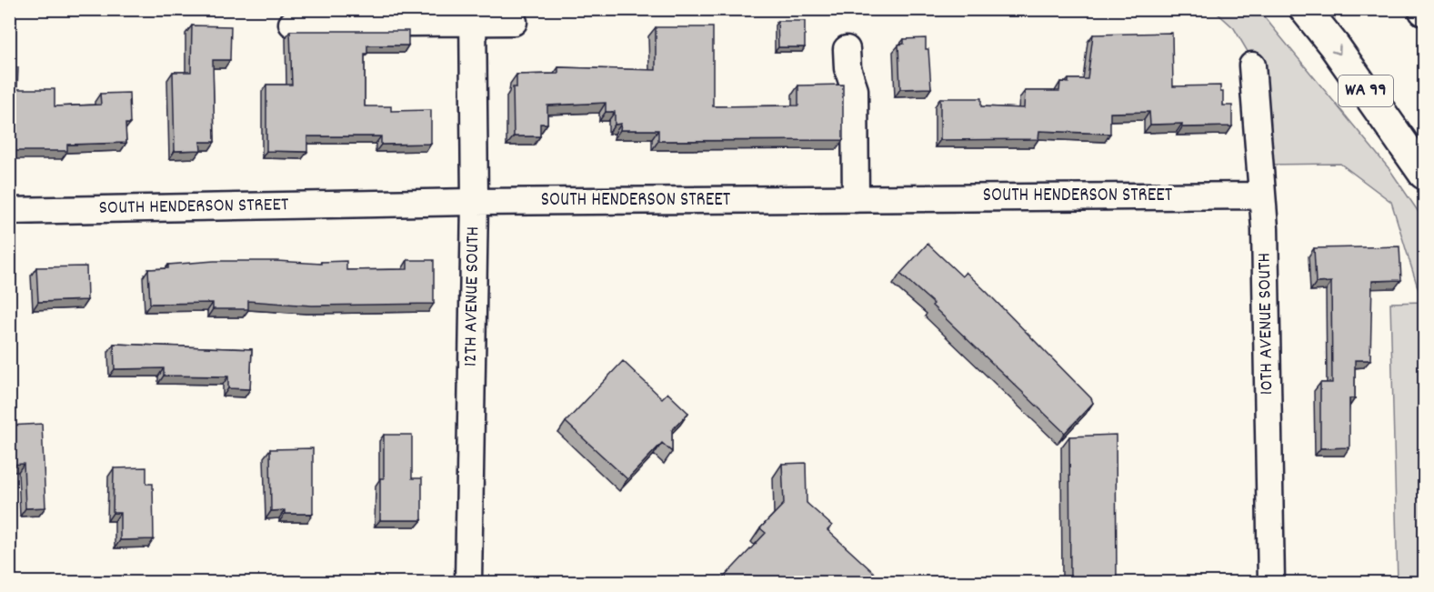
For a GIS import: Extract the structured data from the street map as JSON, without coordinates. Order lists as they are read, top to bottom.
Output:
{
  "streets": {
    "highway": ["WA 99"],
    "street": ["SOUTH HENDERSON STREET", "12TH AVENUE SOUTH", "10TH AVENUE SOUTH"]
  },
  "crossings": [
    ["SOUTH HENDERSON STREET", "12TH AVENUE SOUTH"],
    ["SOUTH HENDERSON STREET", "10TH AVENUE SOUTH"]
  ]
}
